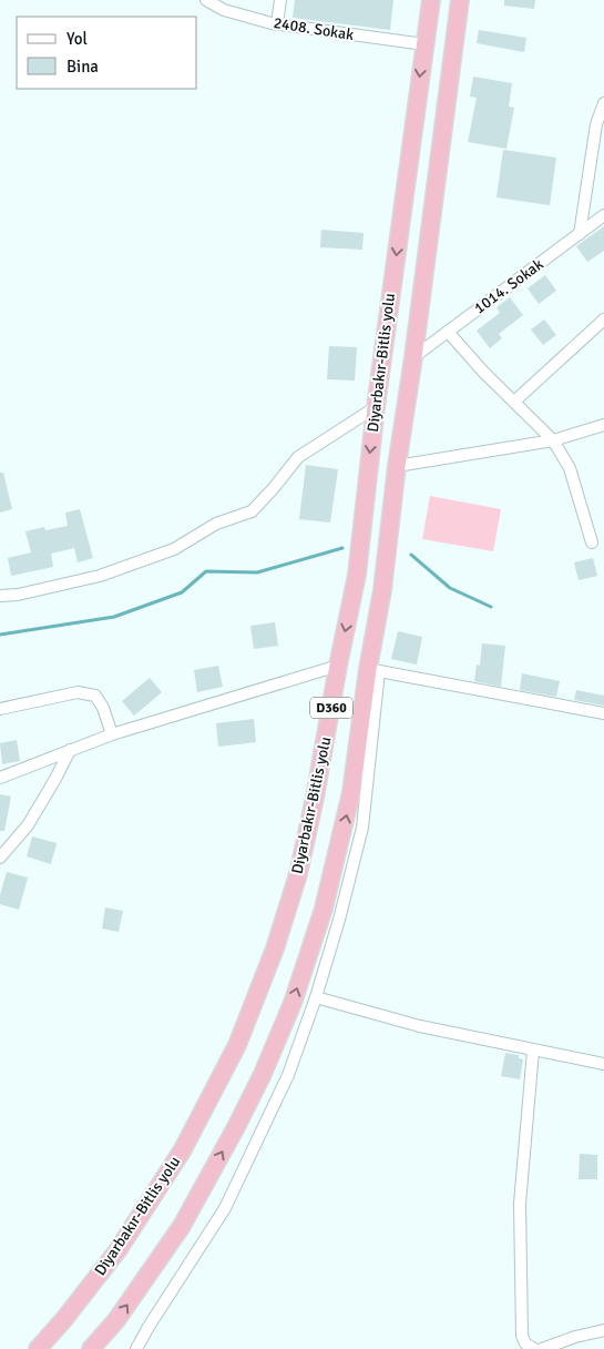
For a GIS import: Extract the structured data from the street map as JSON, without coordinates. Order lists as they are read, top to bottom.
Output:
{
  "streets": {
    "highway": ["Diyarbakır-Bitlis yolu", "D360"],
    "street": ["2408. Sokak", "1014. Sokak"]
  },
  "crossings": [
    ["2408. Sokak", "Diyarbakır-Bitlis yolu"],
    ["1014. Sokak", "Diyarbakır-Bitlis yolu"]
  ],
  "legend": ["Yol", "Bina"]
}
